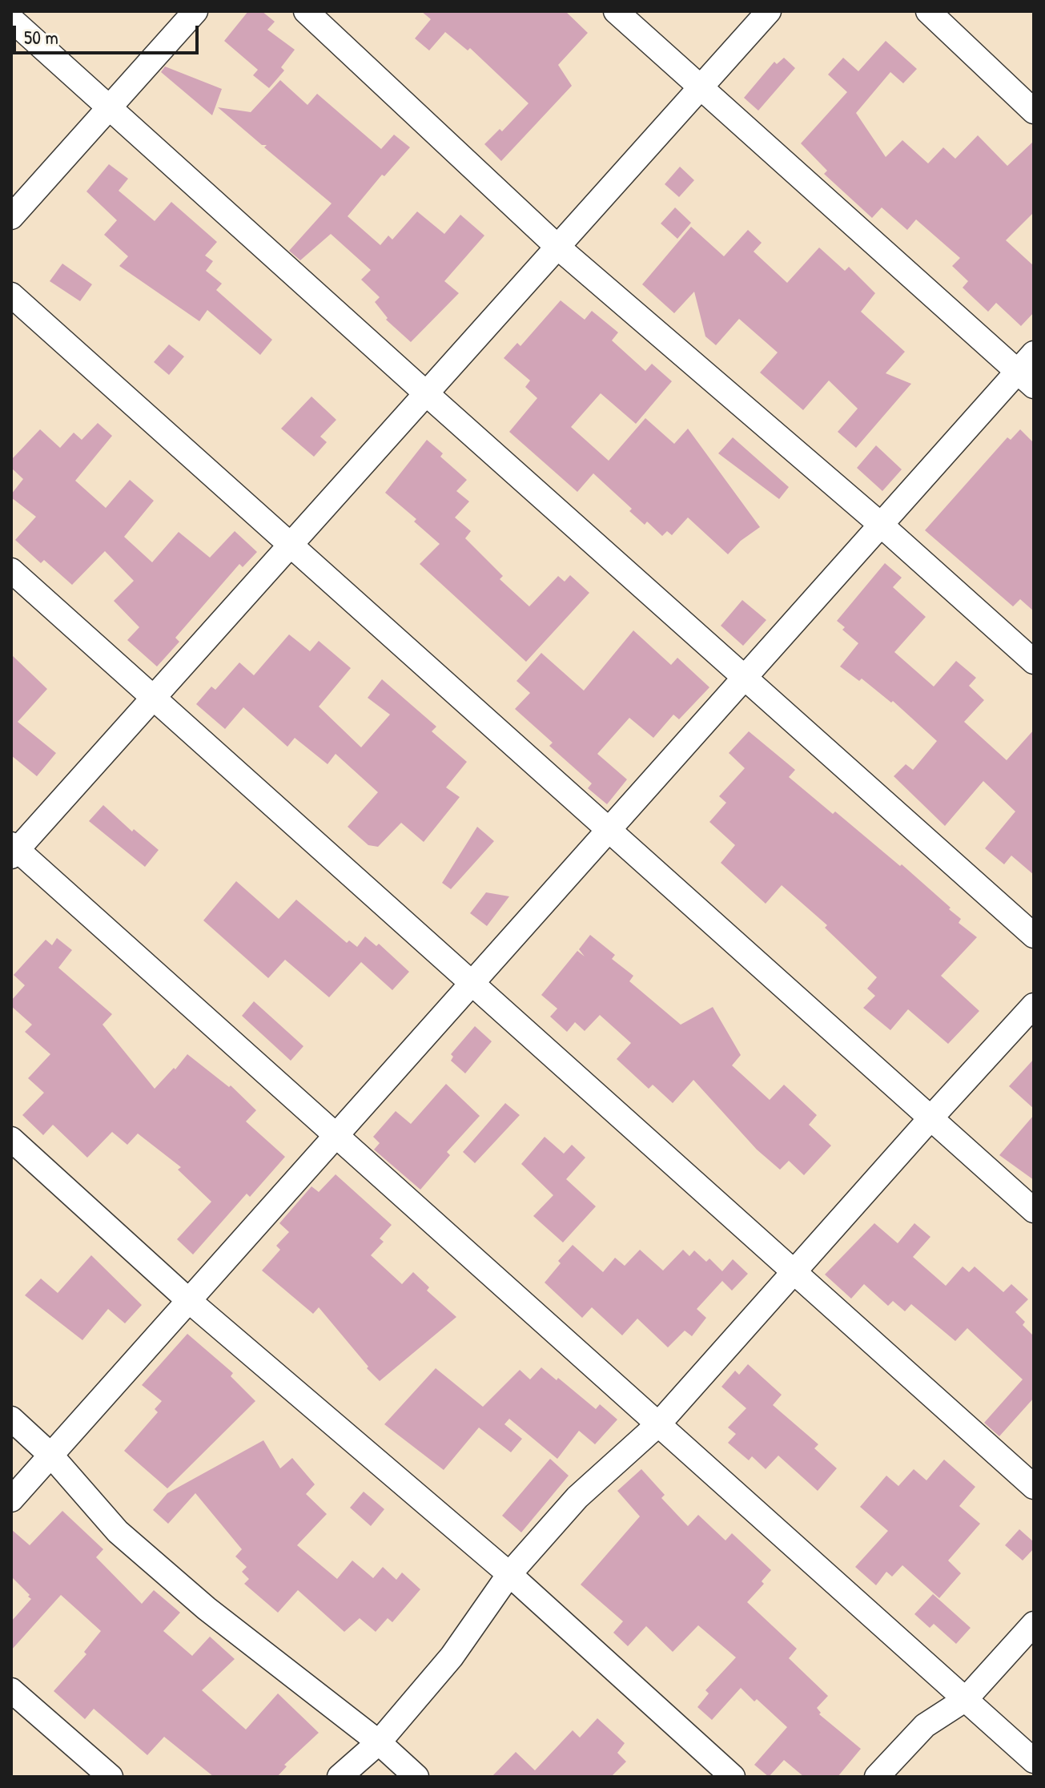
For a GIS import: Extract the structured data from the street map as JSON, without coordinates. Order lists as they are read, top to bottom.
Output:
{
  "scale_bar": "50 m"
}
